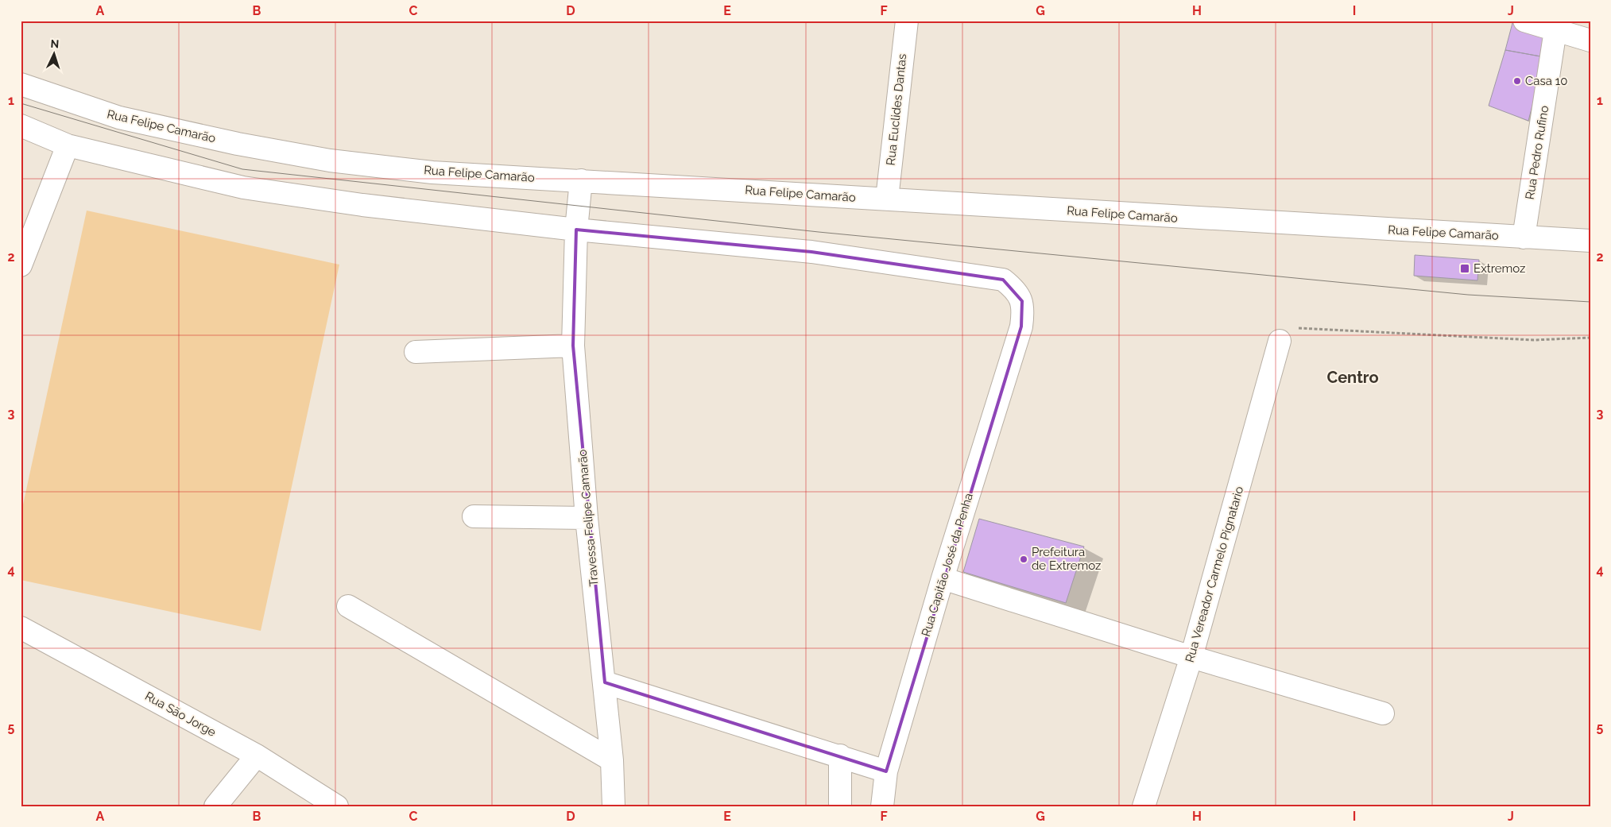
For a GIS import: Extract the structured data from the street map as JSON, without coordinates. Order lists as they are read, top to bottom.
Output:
{
  "streets": {
    "street": [
      "Rua Euclides Dantas",
      "Rua Felipe Camarão",
      "Rua Pedro Rufino",
      "Travessa Felipe Camarão",
      "Rua Capitão José da Penha",
      "Rua Vereador Carmelo Pignatario",
      "Rua São Jorge"
    ]
  },
  "crossings": [
    ["Rua Euclides Dantas", "Rua Felipe Camarão"],
    ["Rua Felipe Camarão", "Rua Pedro Rufino"],
    ["Rua Felipe Camarão", "Travessa Felipe Camarão"],
    ["Travessa Felipe Camarão", "Rua Capitão José da Penha"]
  ],
  "districts": ["Centro"],
  "places": {
    "other": ["Casa 10", "Prefeitura de Extremoz"],
    "transit": ["Extremoz"]
  },
  "north": "top",
  "grid": {
    "columns": [
      "A",
      "B",
      "C",
      "D",
      "E",
      "F",
      "G",
      "H",
      "I",
      "J"
    ],
    "rows": [
      "1",
      "2",
      "3",
      "4",
      "5"
    ]
  }
}
